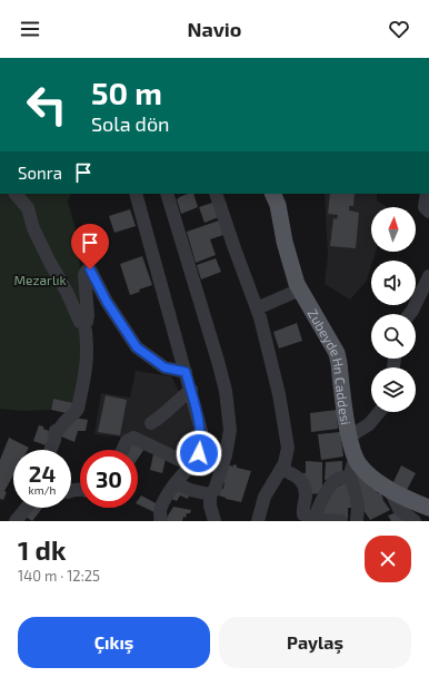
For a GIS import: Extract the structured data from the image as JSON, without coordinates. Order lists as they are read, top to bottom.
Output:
{
  "streets": {
    "main road": ["Zubeyde Hn Caddesi"]
  },
  "parks": ["Mezarlık"],
  "north": "top",
  "page": {
    "header": "Navio",
    "turn": ["50 m", "Sola dön"],
    "then": "Sonra",
    "speed": "24 km/h",
    "limit": "30",
    "heading": ["1 dk", "140 m · 12:25"],
    "buttons": ["Çıkış", "Paylaş"]
  }
}
